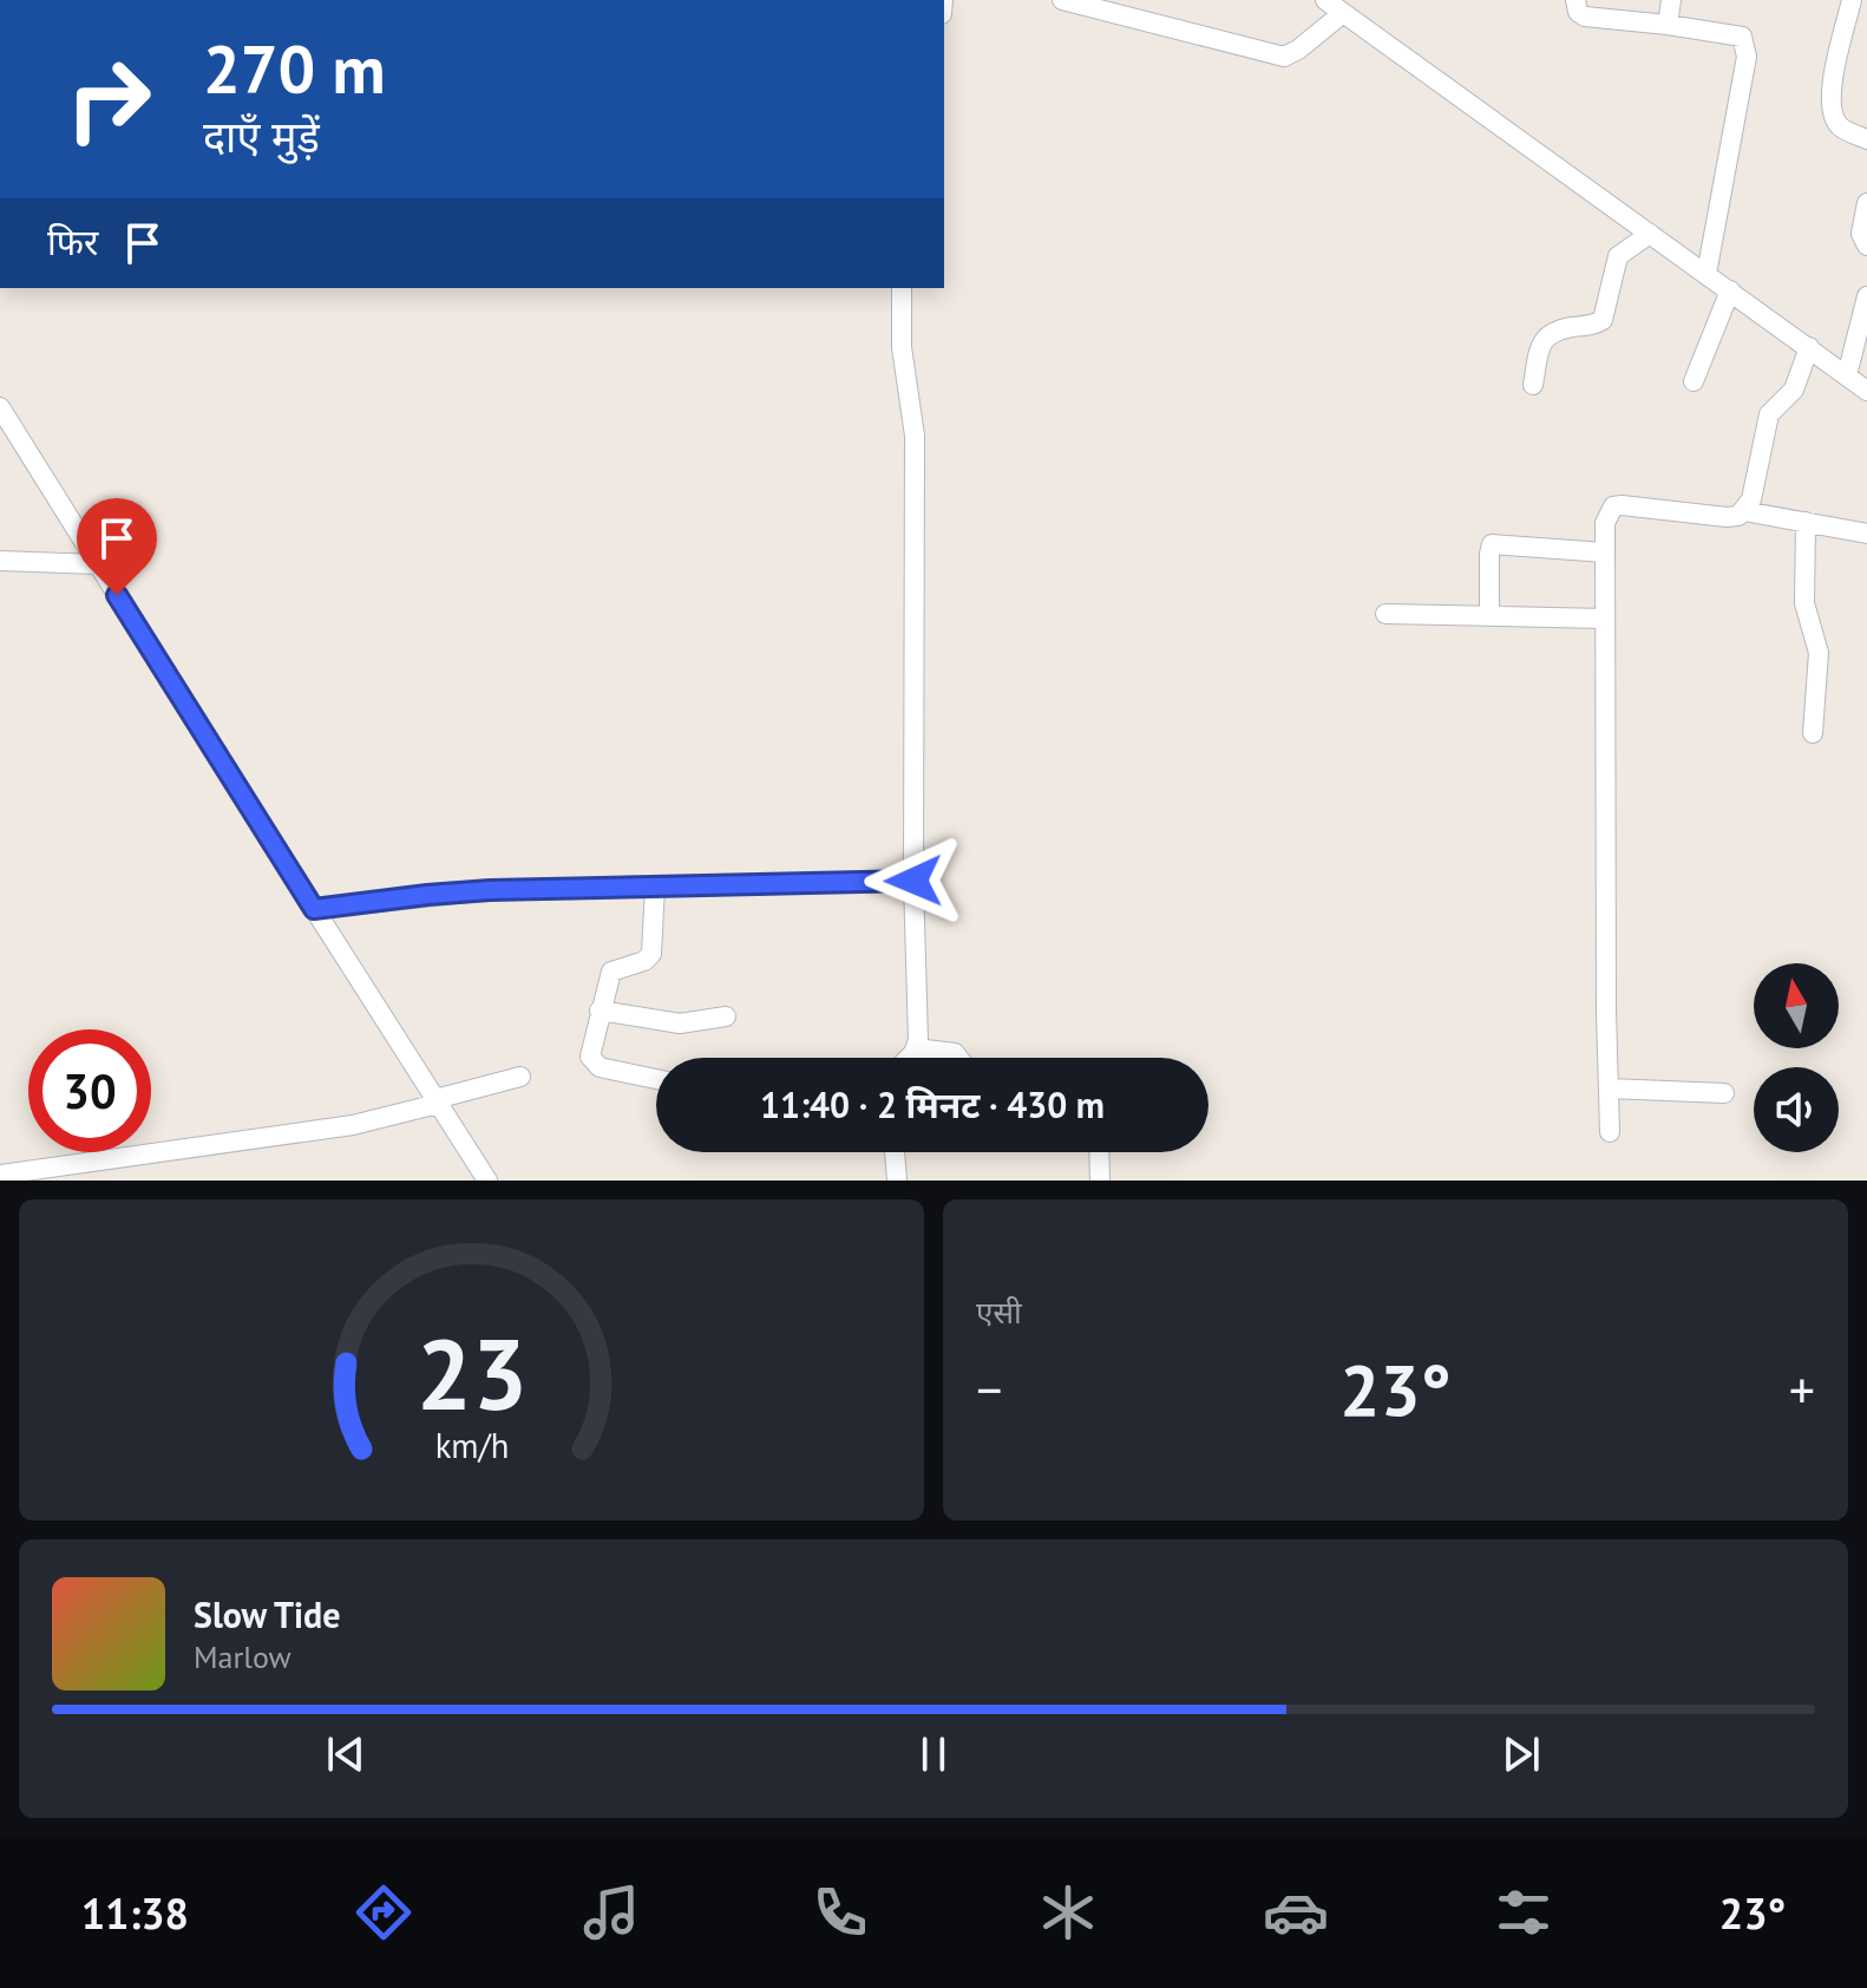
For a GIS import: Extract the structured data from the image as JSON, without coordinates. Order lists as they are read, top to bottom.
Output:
{
  "north": "top",
  "page": {
    "turn": ["270 m", "दाएँ मुड़ें"],
    "then": "फिर",
    "limit": "30",
    "trip": "11:40 · 2 मिनट · 430 m",
    "tile": "एसी",
    "heat": ["−", "23°", "+"],
    "song": ["Slow Tide", "Marlow"],
    "tabs": ["11:38", "23°"],
    "gauge": ["23", "km/h"]
  }
}
